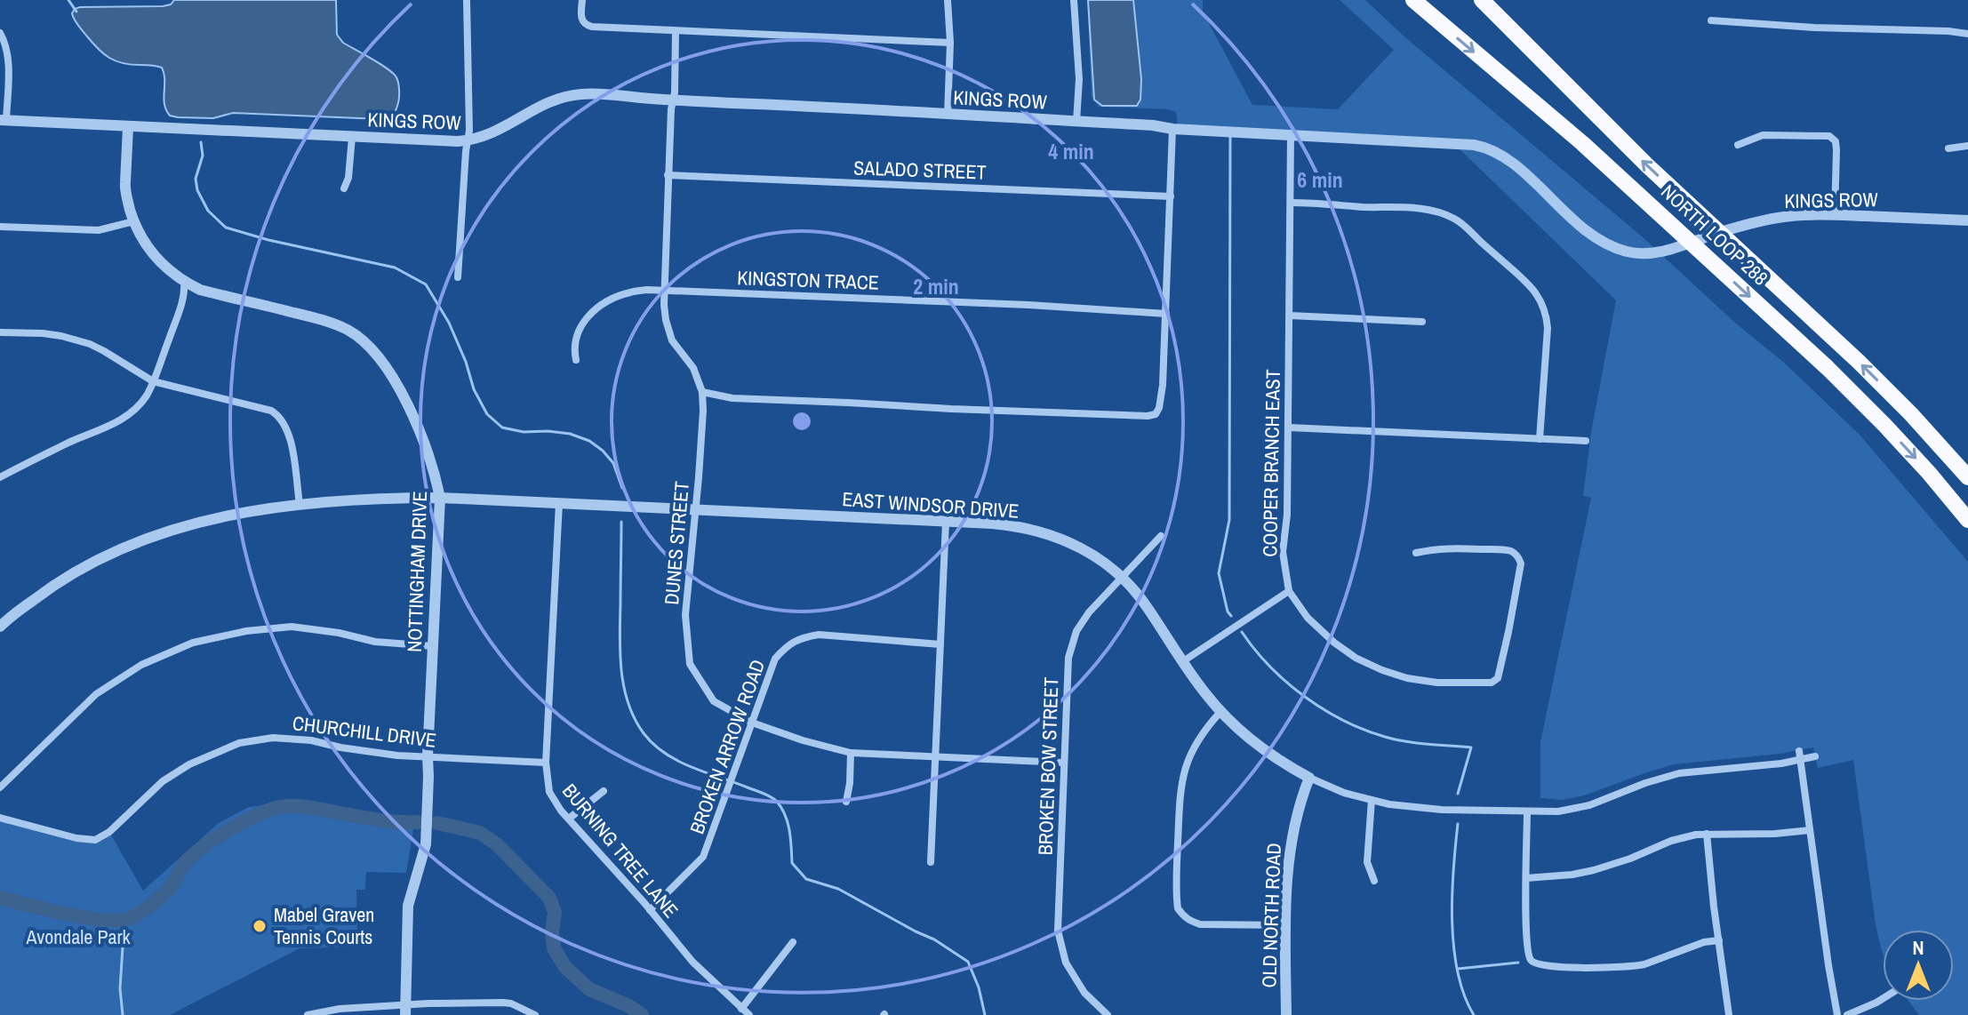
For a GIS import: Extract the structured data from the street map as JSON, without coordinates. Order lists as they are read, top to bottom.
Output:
{
  "streets": {
    "highway": ["NORTH LOOP 288"],
    "street": [
      "KINGS ROW",
      "SALADO STREET",
      "KINGSTON TRACE",
      "COOPER BRANCH EAST",
      "EAST WINDSOR DRIVE",
      "DUNES STREET",
      "NOTTINGHAM DRIVE",
      "CHURCHILL DRIVE",
      "BROKEN ARROW ROAD",
      "BROKEN BOW STREET",
      "BURNING TREE LANE",
      "OLD NORTH ROAD"
    ]
  },
  "crossings": [
    ["KINGS ROW", "NORTH LOOP 288"],
    ["KINGS ROW", "COOPER BRANCH EAST"],
    ["KINGS ROW", "DUNES STREET"],
    ["KINGS ROW", "NOTTINGHAM DRIVE"],
    ["SALADO STREET", "DUNES STREET"],
    ["KINGSTON TRACE", "DUNES STREET"],
    ["EAST WINDSOR DRIVE", "DUNES STREET"],
    ["EAST WINDSOR DRIVE", "NOTTINGHAM DRIVE"],
    ["EAST WINDSOR DRIVE", "BROKEN BOW STREET"],
    ["EAST WINDSOR DRIVE", "BURNING TREE LANE"],
    ["EAST WINDSOR DRIVE", "OLD NORTH ROAD"],
    ["DUNES STREET", "BROKEN ARROW ROAD"],
    ["DUNES STREET", "BROKEN BOW STREET"],
    ["NOTTINGHAM DRIVE", "CHURCHILL DRIVE"],
    ["CHURCHILL DRIVE", "BURNING TREE LANE"],
    ["BROKEN ARROW ROAD", "BURNING TREE LANE"]
  ],
  "parks": ["Avondale Park"],
  "places": ["Mabel Graven Tennis Courts"],
  "north": "top",
  "rings": ["4 min", "6 min", "2 min"]
}
